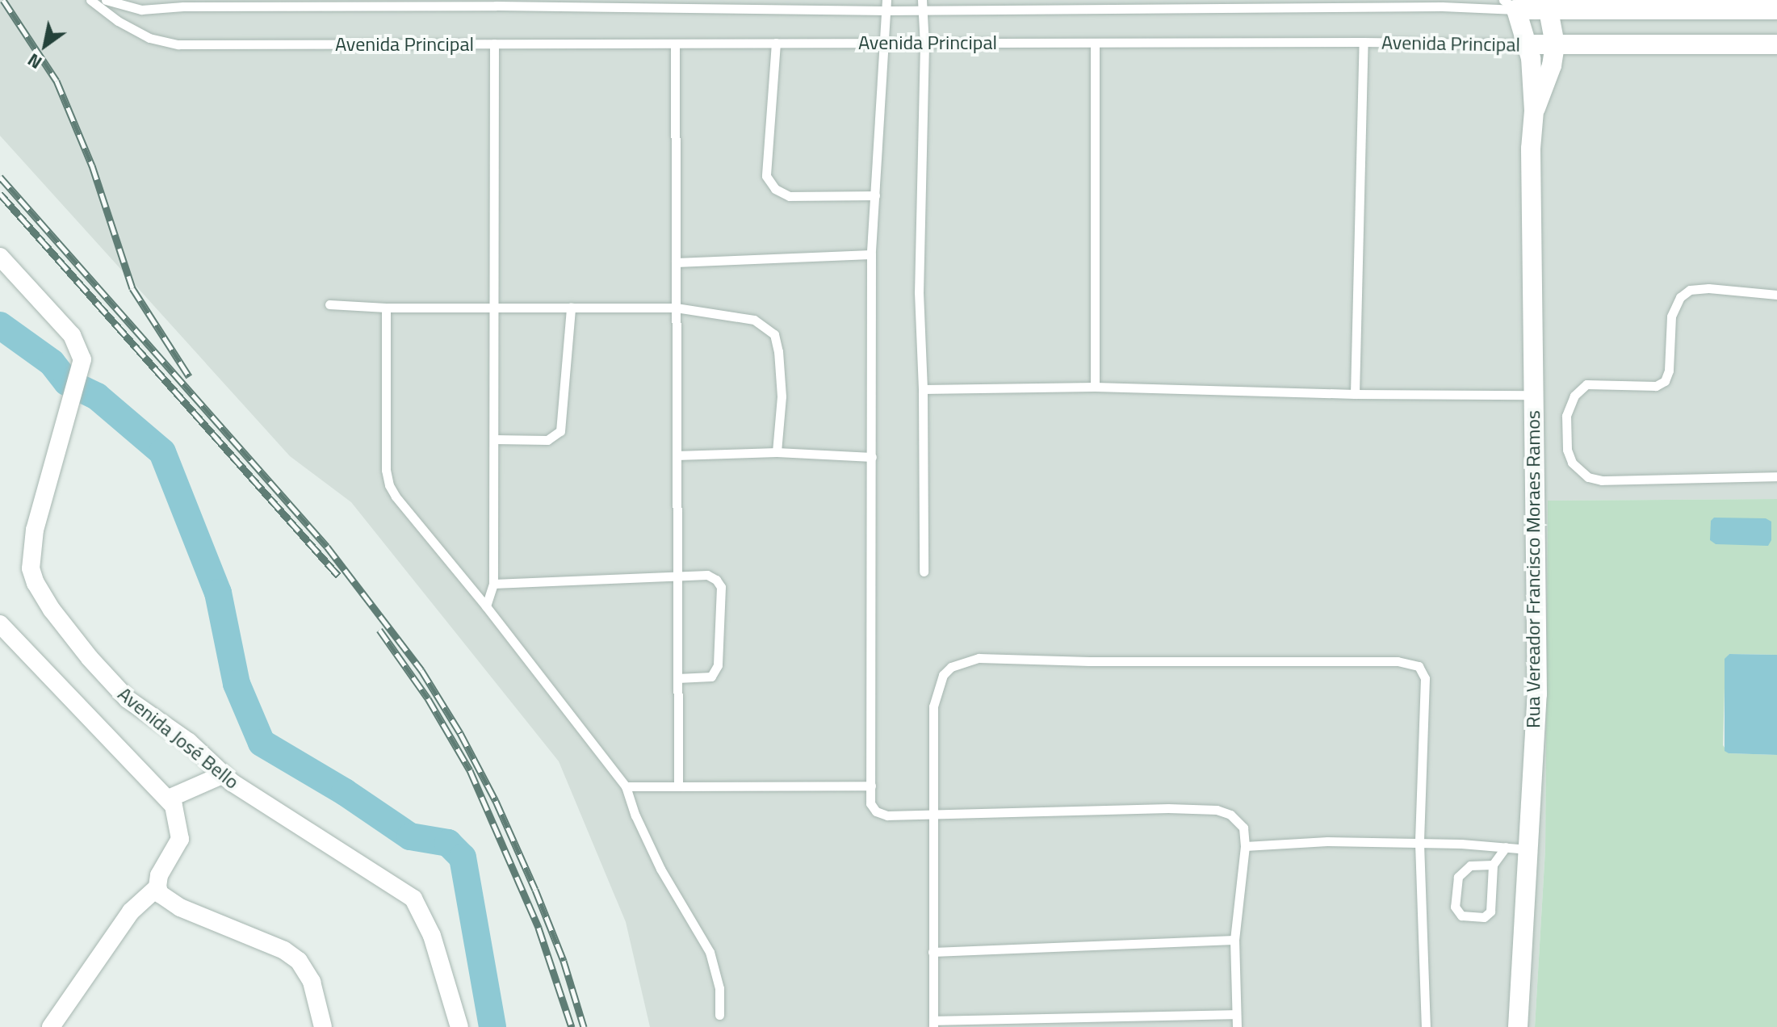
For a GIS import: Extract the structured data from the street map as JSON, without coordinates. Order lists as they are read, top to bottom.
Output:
{
  "streets": {
    "street": ["Avenida Principal", "Rua Vereador Francisco Moraes Ramos", "Avenida José Bello"]
  },
  "north": "bottom left"
}
